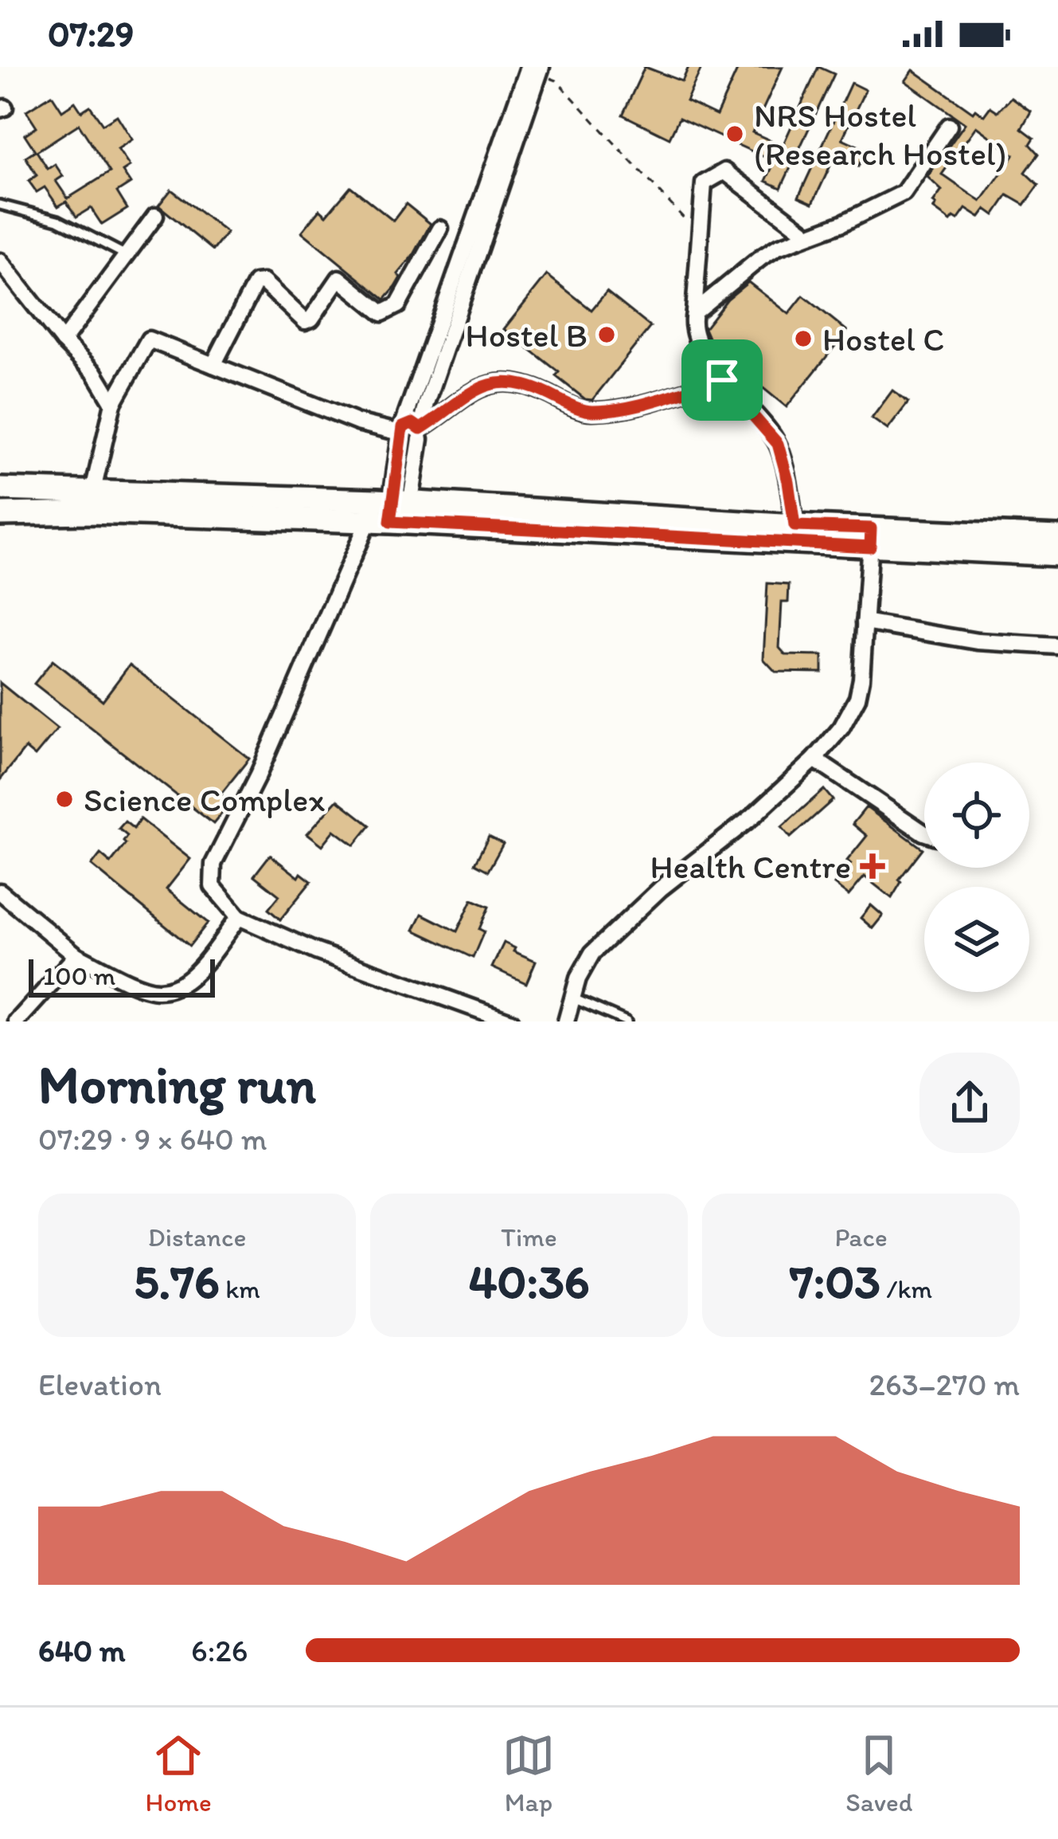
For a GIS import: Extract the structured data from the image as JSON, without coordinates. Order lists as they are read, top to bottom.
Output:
{
  "places": {
    "other": [
      "NRS Hostel (Research Hostel)",
      "Hostel B",
      "Hostel C",
      "Science Complex"
    ],
    "health": ["Health Centre"]
  },
  "scale_bar": "100 m",
  "page": {
    "status": "07:29",
    "scale": "100 m",
    "heading": ["Morning run", "07:29 · 9 × 640 m"],
    "stats": [
      ["Distance", "5.76 km"],
      ["Time", "40:36"],
      ["Pace", "7:03 /km"]
    ],
    "chart": ["Elevation", "263–270 m"],
    "list": [
      {
        "name": "640 m",
        "note": "6:26"
      }
    ],
    "tabs": ["Home", "Map", "Saved"]
  }
}
